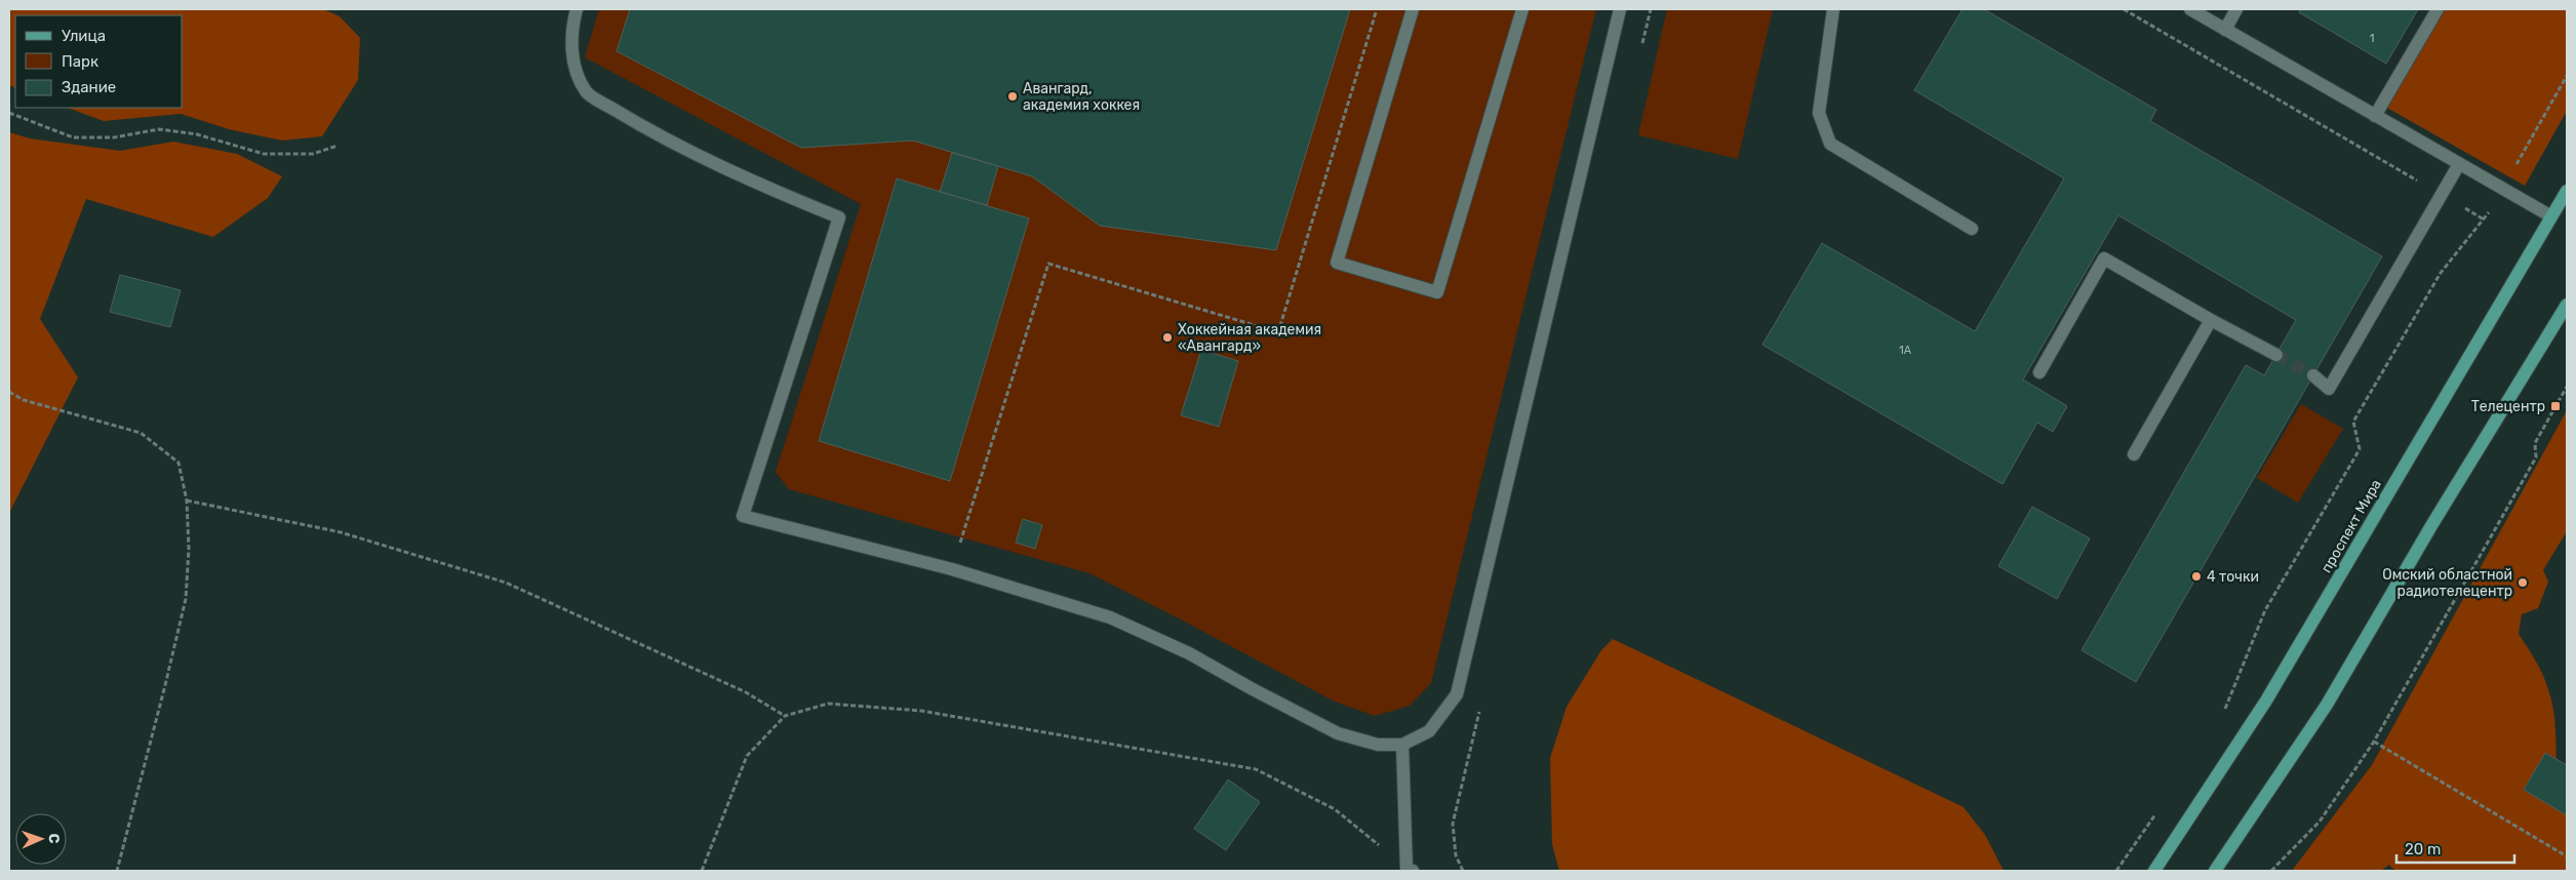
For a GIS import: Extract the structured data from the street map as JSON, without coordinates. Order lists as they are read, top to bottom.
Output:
{
  "streets": {
    "main road": ["проспект Мира"]
  },
  "places": {
    "other": [
      "Авангард, академия хоккея",
      "Хоккейная академия «Авангард»",
      "4 точки",
      "Омский областной радиотелецентр"
    ],
    "transit": ["Телецентр"]
  },
  "house_numbers": ["1", "1А"],
  "legend": ["Улица", "Парк", "Здание"],
  "scale_bar": "20 m",
  "north": "right"
}
